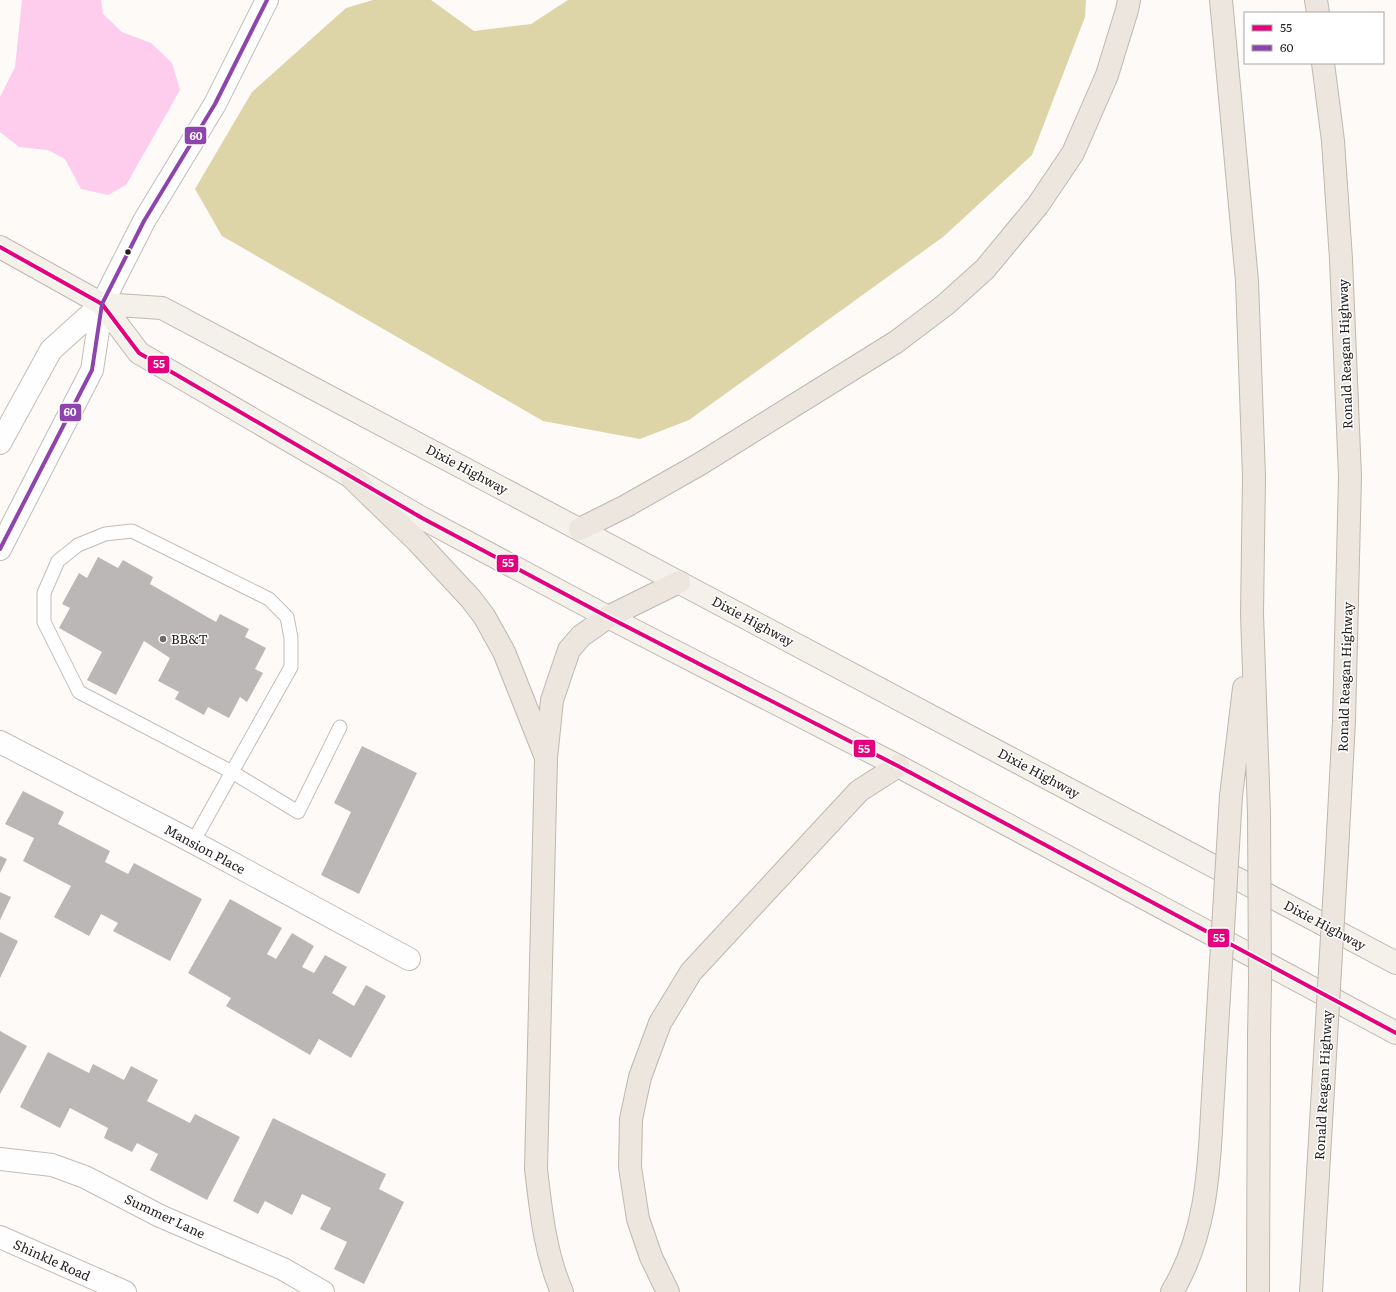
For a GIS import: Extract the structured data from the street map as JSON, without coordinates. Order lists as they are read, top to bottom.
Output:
{
  "streets": {
    "highway": ["Ronald Reagan Highway"],
    "main road": ["Dixie Highway"],
    "street": ["Mansion Place", "Summer Lane", "Shinkle Road"]
  },
  "places": ["BB&T"],
  "lines": ["transit line 60", "transit line 55"],
  "legend": ["55", "60"]
}
